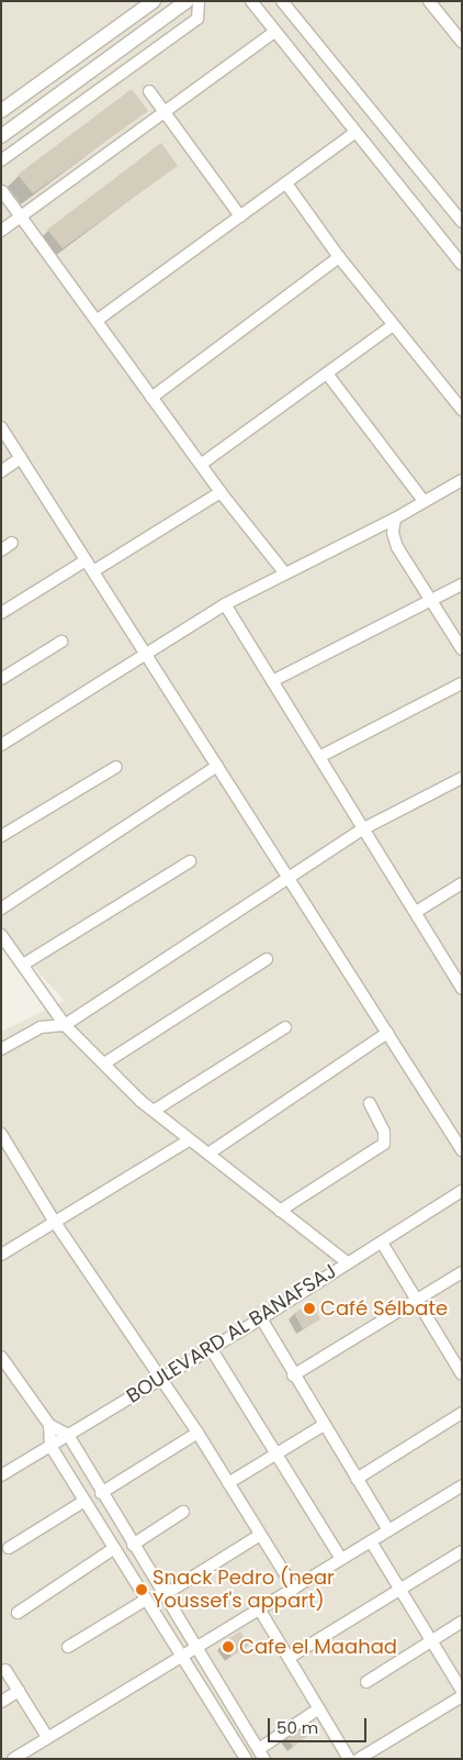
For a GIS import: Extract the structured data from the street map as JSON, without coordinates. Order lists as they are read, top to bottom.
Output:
{
  "streets": {
    "street": ["BOULEVARD AL BANAFSAJ"]
  },
  "places": ["Café Sélbate", "Snack Pedro (near Youssef's appart)", "Cafe el Maahad"],
  "scale_bar": "50 m"
}
